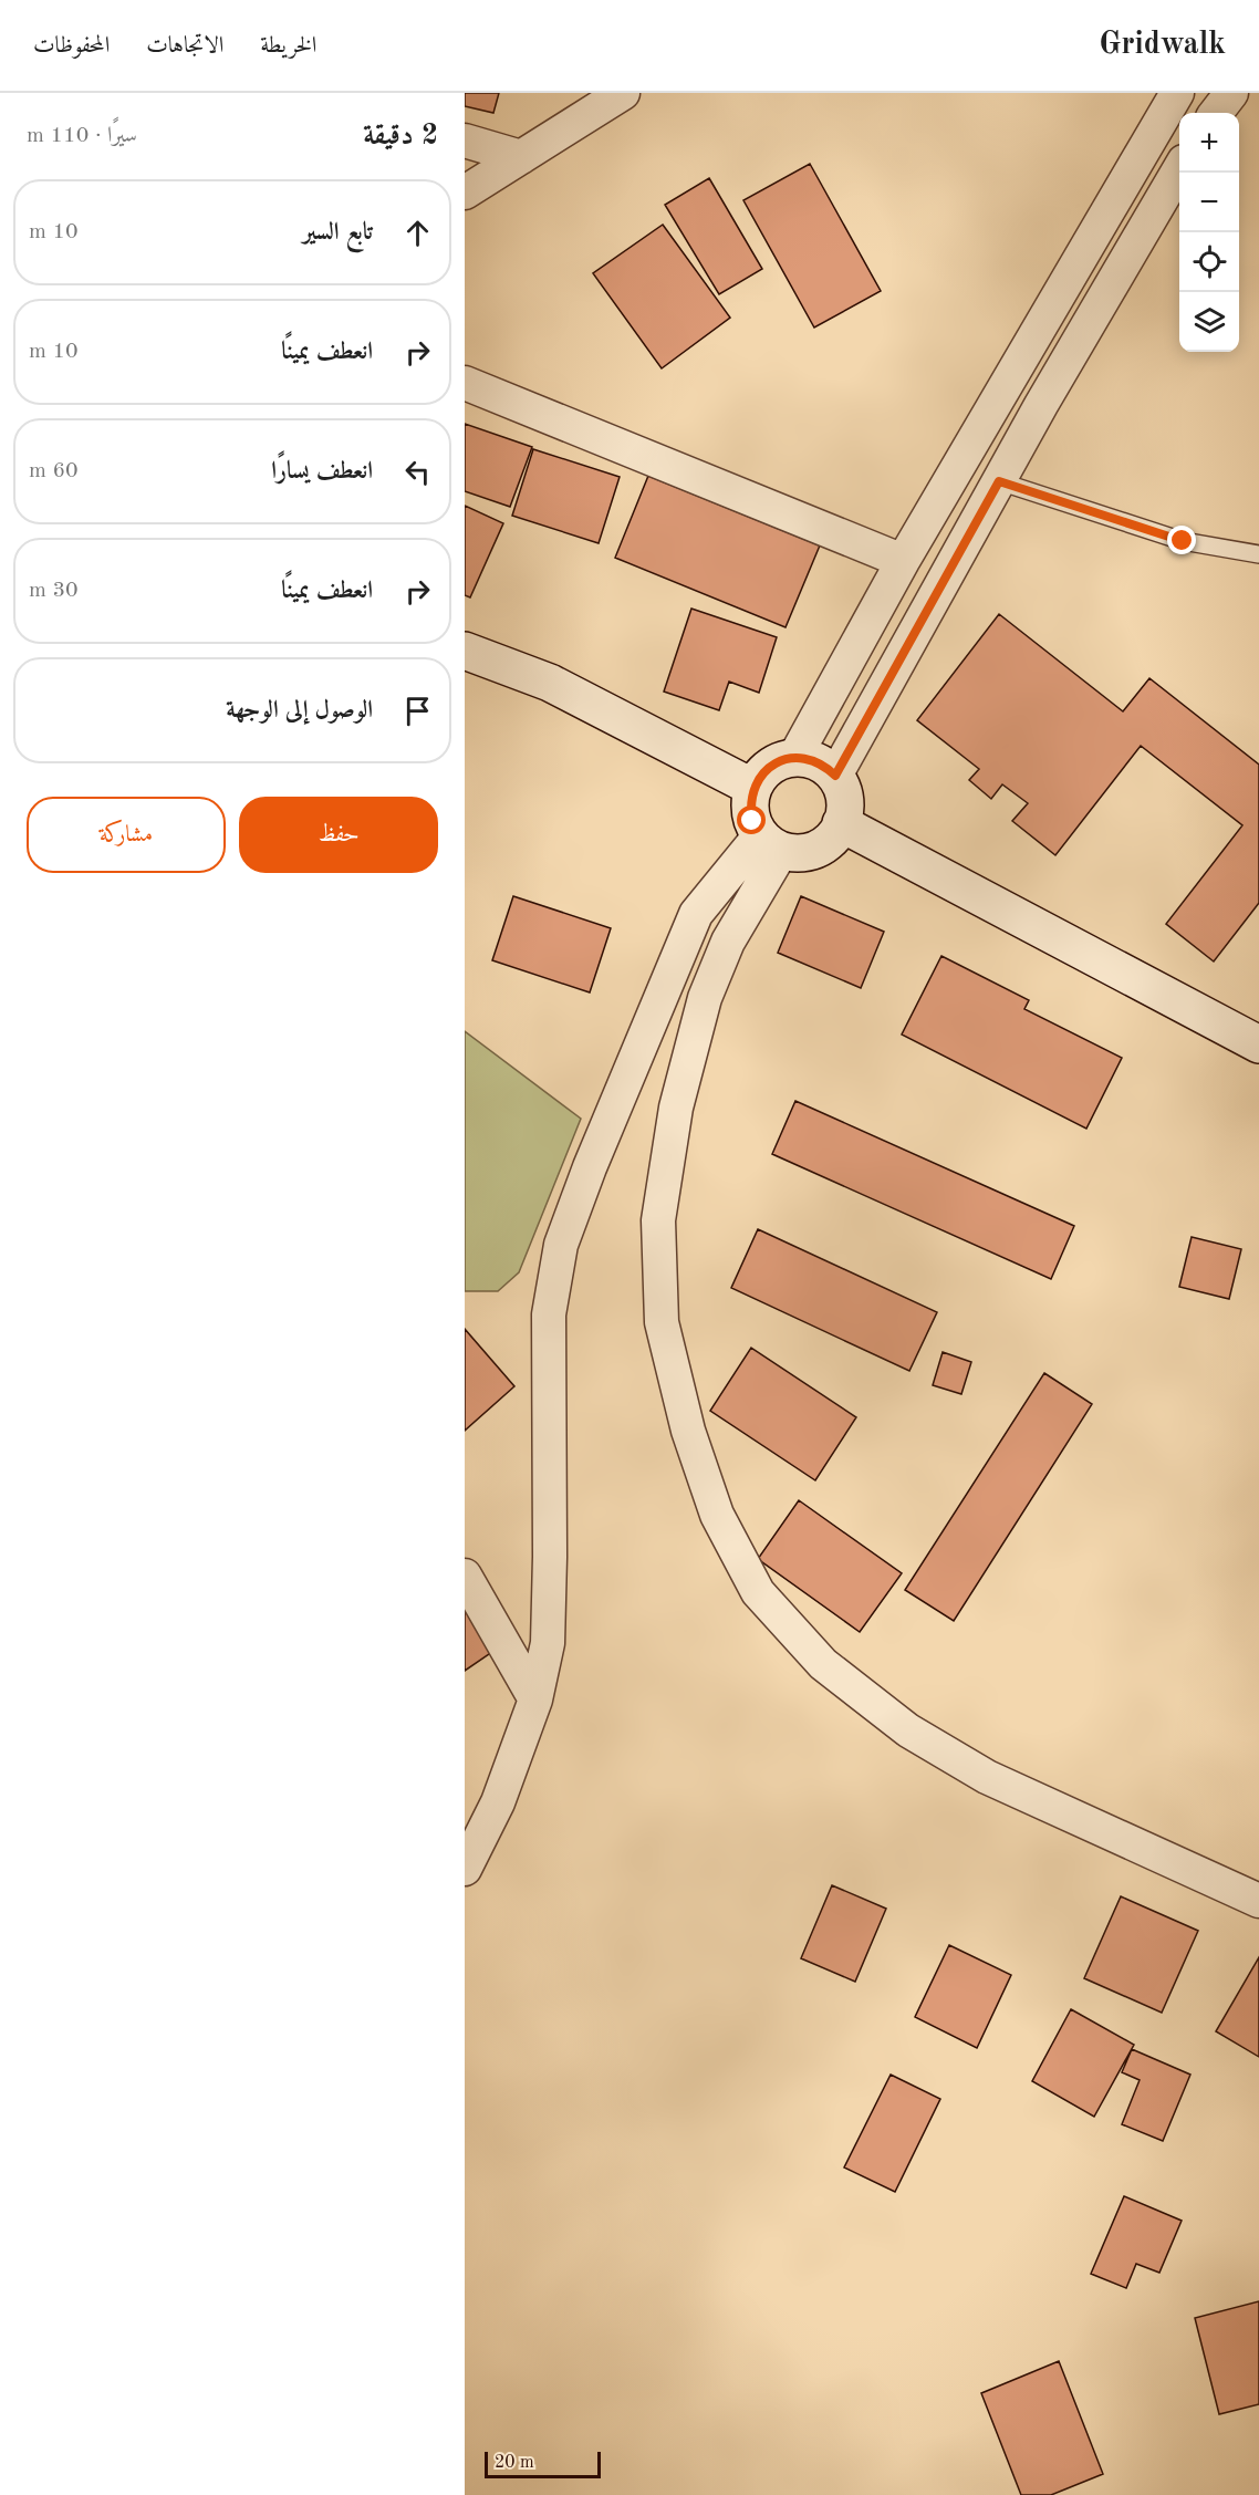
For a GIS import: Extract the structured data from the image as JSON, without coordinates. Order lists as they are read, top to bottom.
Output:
{
  "scale_bar": "20 m",
  "page": {
    "header": "Gridwalk",
    "nav": ["الخريطة", "الاتجاهات", "المحفوظات"],
    "heading": ["2 دقيقة", "سيرًا · 110 m"],
    "map_buttons": ["+", "−"],
    "list": [
      ["تابع السير", "10 m"],
      ["انعطف يمينًا", "10 m"],
      ["انعطف يسارًا", "60 m"],
      ["انعطف يمينًا", "30 m"],
      "الوصول إلى الوجهة"
    ],
    "buttons": ["حفظ", "مشاركة"],
    "scale": "20 m"
  }
}
